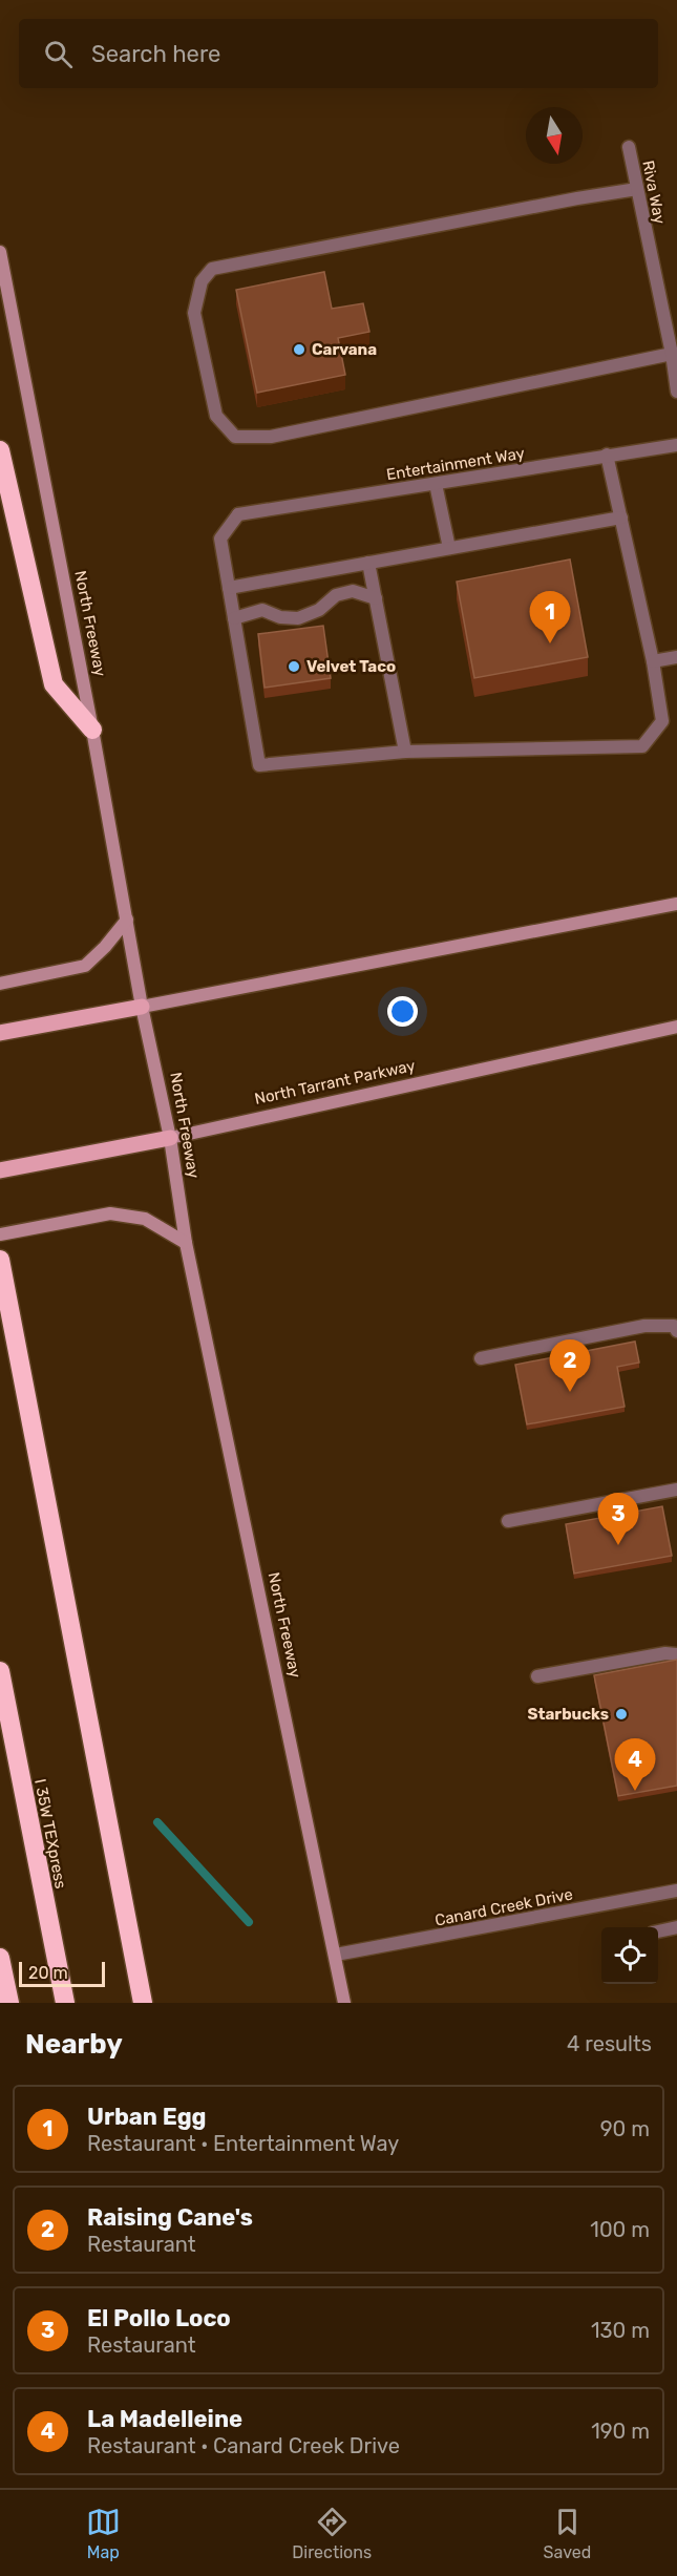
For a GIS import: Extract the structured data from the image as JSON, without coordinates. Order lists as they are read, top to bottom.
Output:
{
  "streets": {
    "highway": ["I 35W TEXpress"],
    "main road": ["North Freeway", "North Tarrant Parkway"],
    "street": ["Riva Way", "Entertainment Way", "Canard Creek Drive"]
  },
  "crossings": [
    ["North Freeway", "North Tarrant Parkway"],
    ["North Freeway", "Canard Creek Drive"]
  ],
  "places": ["Carvana", "Velvet Taco", "Starbucks"],
  "scale_bar": "20 m",
  "north": "bottom",
  "page": {
    "search": "Search here",
    "pins": [
      "1",
      "2",
      "3",
      "4"
    ],
    "scale": "20 m",
    "heading": ["Nearby", "4 results"],
    "list": [
      {
        "mark": "1",
        "name": "Urban Egg",
        "note": "Restaurant · Entertainment Way",
        "value": "90 m"
      },
      {
        "mark": "2",
        "name": "Raising Cane's",
        "note": "Restaurant",
        "value": "100 m"
      },
      {
        "mark": "3",
        "name": "El Pollo Loco",
        "note": "Restaurant",
        "value": "130 m"
      },
      {
        "mark": "4",
        "name": "La Madelleine",
        "note": "Restaurant · Canard Creek Drive",
        "value": "190 m"
      }
    ],
    "nav": ["Map", "Directions", "Saved"]
  }
}
